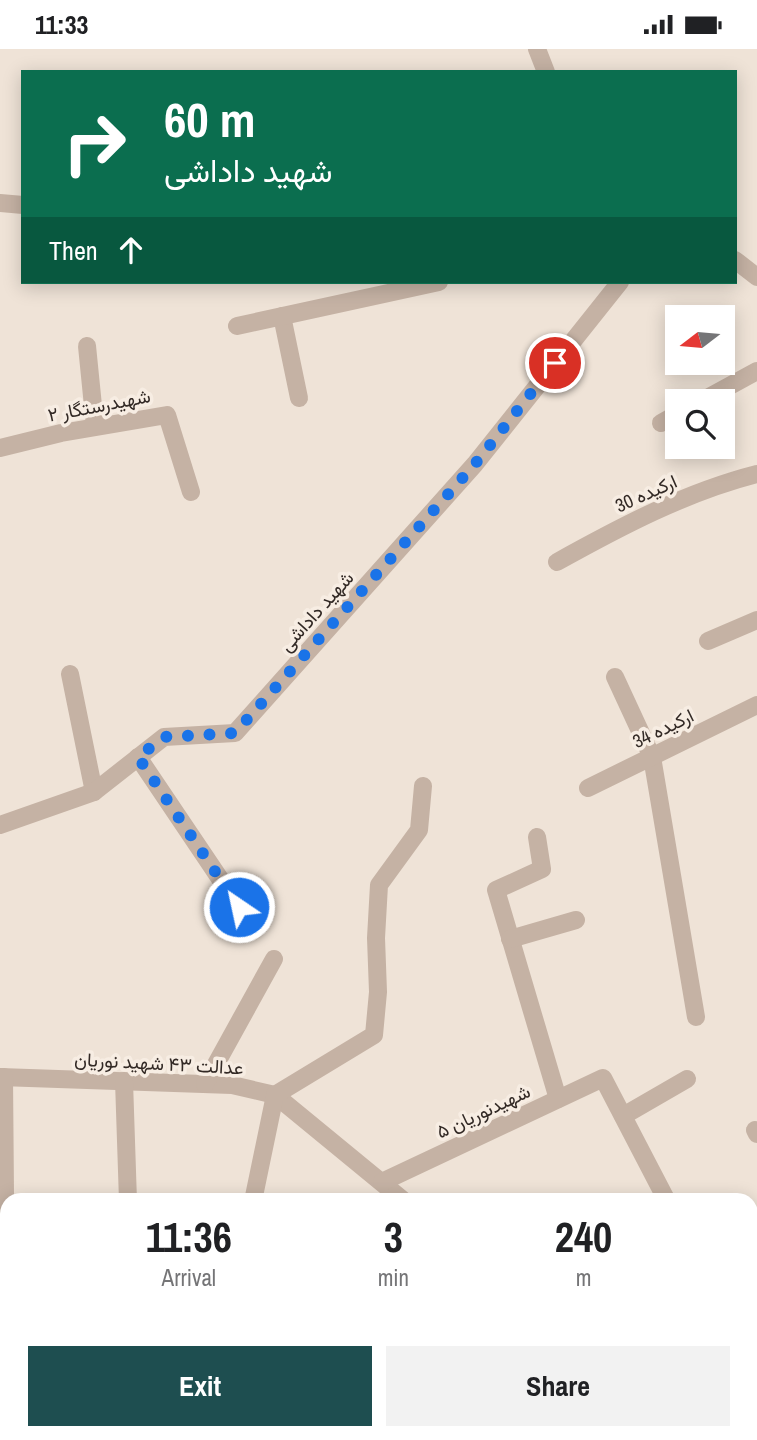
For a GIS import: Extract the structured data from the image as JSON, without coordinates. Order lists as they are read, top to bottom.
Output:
{
  "streets": {
    "street": [
      "شهیدرستگار ۲",
      "ارکیده 30",
      "شهید داداشی",
      "ارکیده 34",
      "عدالت ۴۳ شهید نوریان",
      "شهیدنوریان ۵"
    ]
  },
  "crossings": [
    ["عدالت ۴۳ شهید نوریان", "شهیدنوریان ۵"]
  ],
  "north": "left",
  "page": {
    "status": "11:33",
    "turn": ["60 m", "شهید داداشی"],
    "then": "Then",
    "eta": [
      "11:36",
      "Arrival",
      "3",
      "min",
      "240",
      "m"
    ],
    "buttons": ["Exit", "Share"]
  }
}
